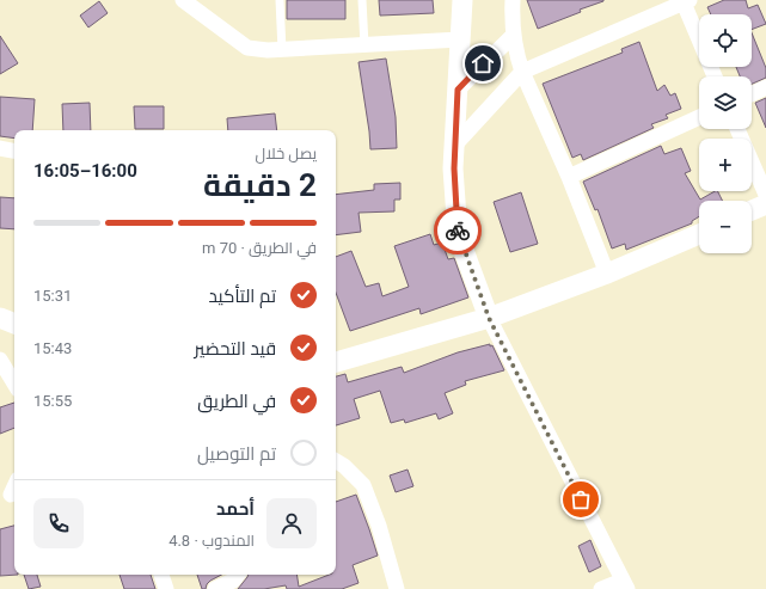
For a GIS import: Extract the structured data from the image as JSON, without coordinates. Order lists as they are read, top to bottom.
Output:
{
  "page": {
    "map_buttons": ["+", "−"],
    "heading": ["2 دقيقة", "يصل خلال", "16:00–16:05"],
    "panel": ["أحمد", "المندوب · 4.8"],
    "bar": "في الطريق · 70 m",
    "list": [
      ["تم التأكيد", "15:31"],
      ["قيد التحضير", "15:43"],
      ["في الطريق", "15:55"],
      "تم التوصيل"
    ]
  }
}
